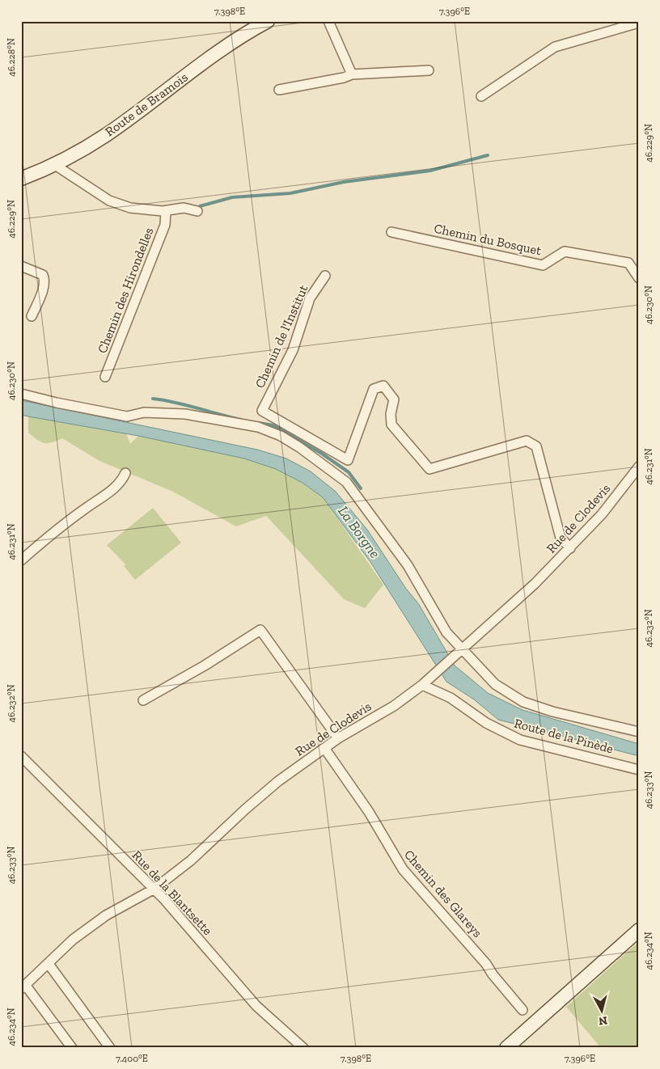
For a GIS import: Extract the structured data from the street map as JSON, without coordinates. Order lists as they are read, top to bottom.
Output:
{
  "streets": {
    "street": [
      "Route de Bramois",
      "Chemin du Bosquet",
      "Chemin des Hirondelles",
      "Chemin de l'Institut",
      "Rue de Clodevis",
      "Route de la Pinède",
      "Rue de la Blantsette",
      "Chemin des Glareys"
    ]
  },
  "crossings": [
    ["Chemin de l'Institut", "Rue de Clodevis"],
    ["Rue de Clodevis", "Route de la Pinède"],
    ["Rue de Clodevis", "Rue de la Blantsette"],
    ["Rue de Clodevis", "Chemin des Glareys"]
  ],
  "water": ["La Borgne"],
  "north": "bottom",
  "coordinates": [
    "7.398°E",
    "7.396°E",
    "46.228°N",
    "46.229°N",
    "46.230°N",
    "46.231°N",
    "46.232°N",
    "46.233°N",
    "46.234°N",
    "7.400°E"
  ]
}
